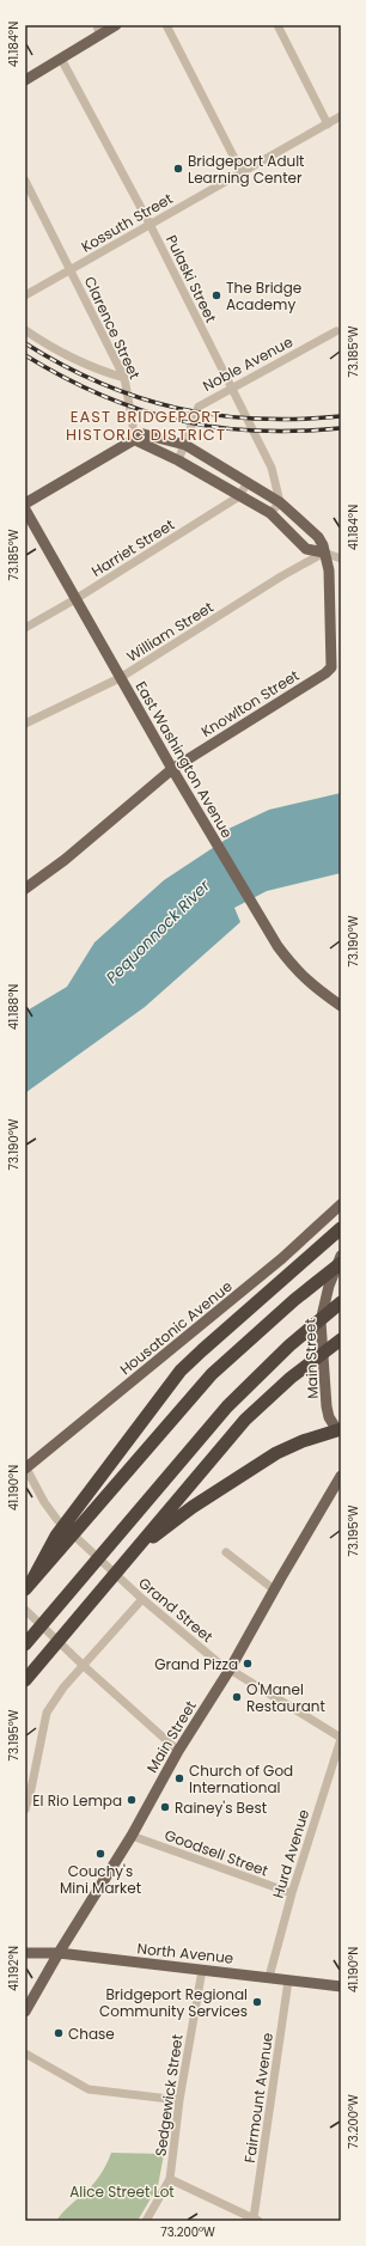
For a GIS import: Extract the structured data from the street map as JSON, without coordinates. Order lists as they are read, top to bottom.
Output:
{
  "streets": {
    "main road": [
      "Knowlton Street",
      "East Washington Avenue",
      "Housatonic Avenue",
      "Main Street",
      "North Avenue"
    ],
    "street": [
      "Kossuth Street",
      "Pulaski Street",
      "Clarence Street",
      "Noble Avenue",
      "Harriet Street",
      "William Street",
      "Grand Street",
      "Goodsell Street",
      "Hurd Avenue",
      "Sedgewick Street",
      "Fairmount Avenue"
    ]
  },
  "crossings": [
    ["Kossuth Street", "Pulaski Street"],
    ["Kossuth Street", "Clarence Street"],
    ["Pulaski Street", "Noble Avenue"],
    ["Harriet Street", "East Washington Avenue"],
    ["William Street", "Knowlton Street"],
    ["William Street", "East Washington Avenue"],
    ["Knowlton Street", "East Washington Avenue"],
    ["Housatonic Avenue", "Grand Street"],
    ["Main Street", "Grand Street"],
    ["Main Street", "Goodsell Street"],
    ["Main Street", "North Avenue"],
    ["Grand Street", "Hurd Avenue"],
    ["Goodsell Street", "Hurd Avenue"],
    ["Hurd Avenue", "North Avenue"],
    ["North Avenue", "Sedgewick Street"],
    ["North Avenue", "Fairmount Avenue"]
  ],
  "districts": ["EAST BRIDGEPORT HISTORIC DISTRICT"],
  "water": ["Pequonnock River"],
  "parks": ["Alice Street Lot"],
  "places": [
    "Bridgeport Adult Learning Center",
    "The Bridge Academy",
    "Grand Pizza",
    "O'Manel Restaurant",
    "Church of God International",
    "El Rio Lempa",
    "Rainey's Best",
    "Couchy's Mini Market",
    "Bridgeport Regional Community Services",
    "Chase"
  ],
  "coordinates": [
    "41.184°N",
    "73.185°W",
    "73.190°W",
    "41.188°N",
    "41.190°N",
    "73.195°W",
    "41.192°N",
    "73.200°W"
  ]
}
